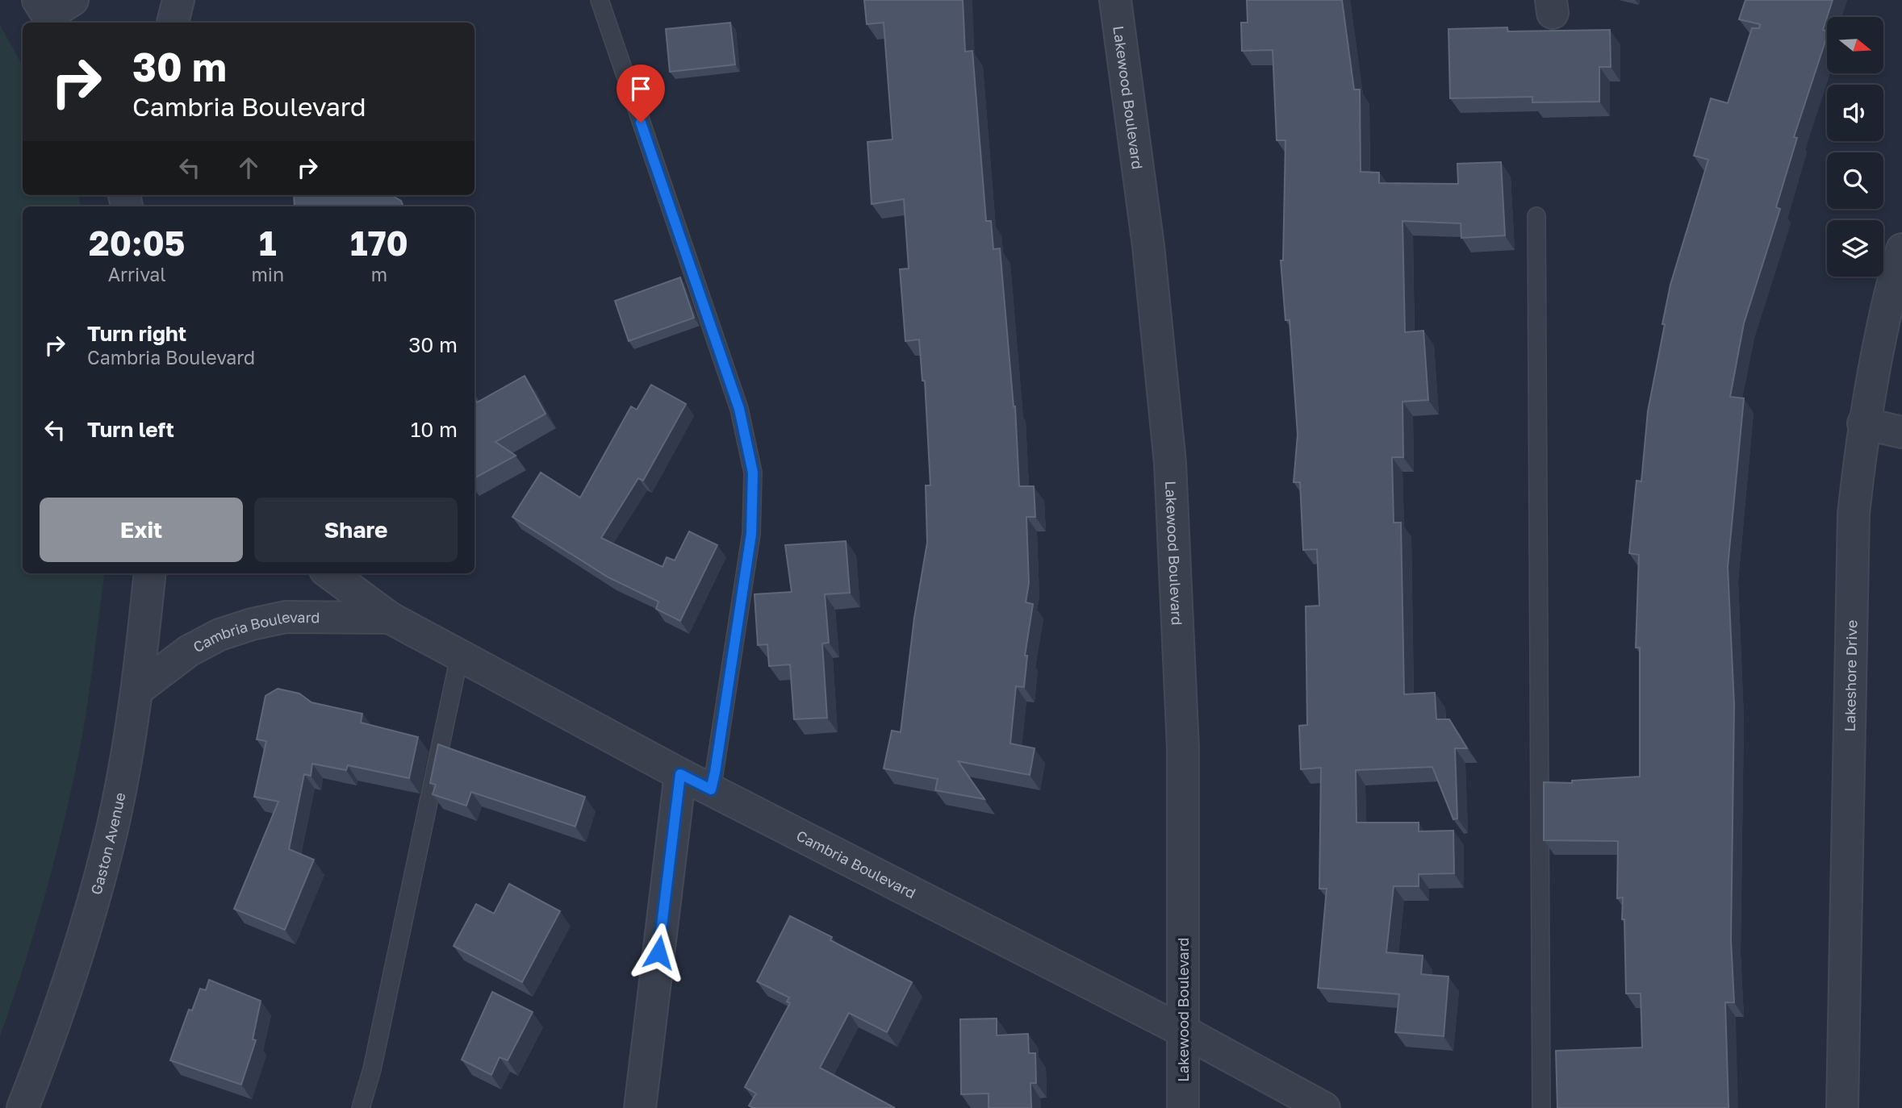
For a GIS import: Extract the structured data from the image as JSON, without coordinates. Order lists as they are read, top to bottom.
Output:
{
  "streets": {
    "street": [
      "Lakewood Boulevard",
      "Cambria Boulevard",
      "Lakeshore Drive",
      "Gaston Avenue"
    ]
  },
  "crossings": [
    ["Lakewood Boulevard", "Cambria Boulevard"],
    ["Cambria Boulevard", "Gaston Avenue"]
  ],
  "north": "right",
  "page": {
    "turn": ["30 m", "Cambria Boulevard"],
    "eta": [
      "20:05",
      "Arrival",
      "1",
      "min",
      "170",
      "m"
    ],
    "list": [
      {
        "name": "Turn right",
        "note": "Cambria Boulevard",
        "value": "30 m"
      },
      {
        "name": "Turn left",
        "value": "10 m"
      }
    ],
    "buttons": ["Exit", "Share"]
  }
}
